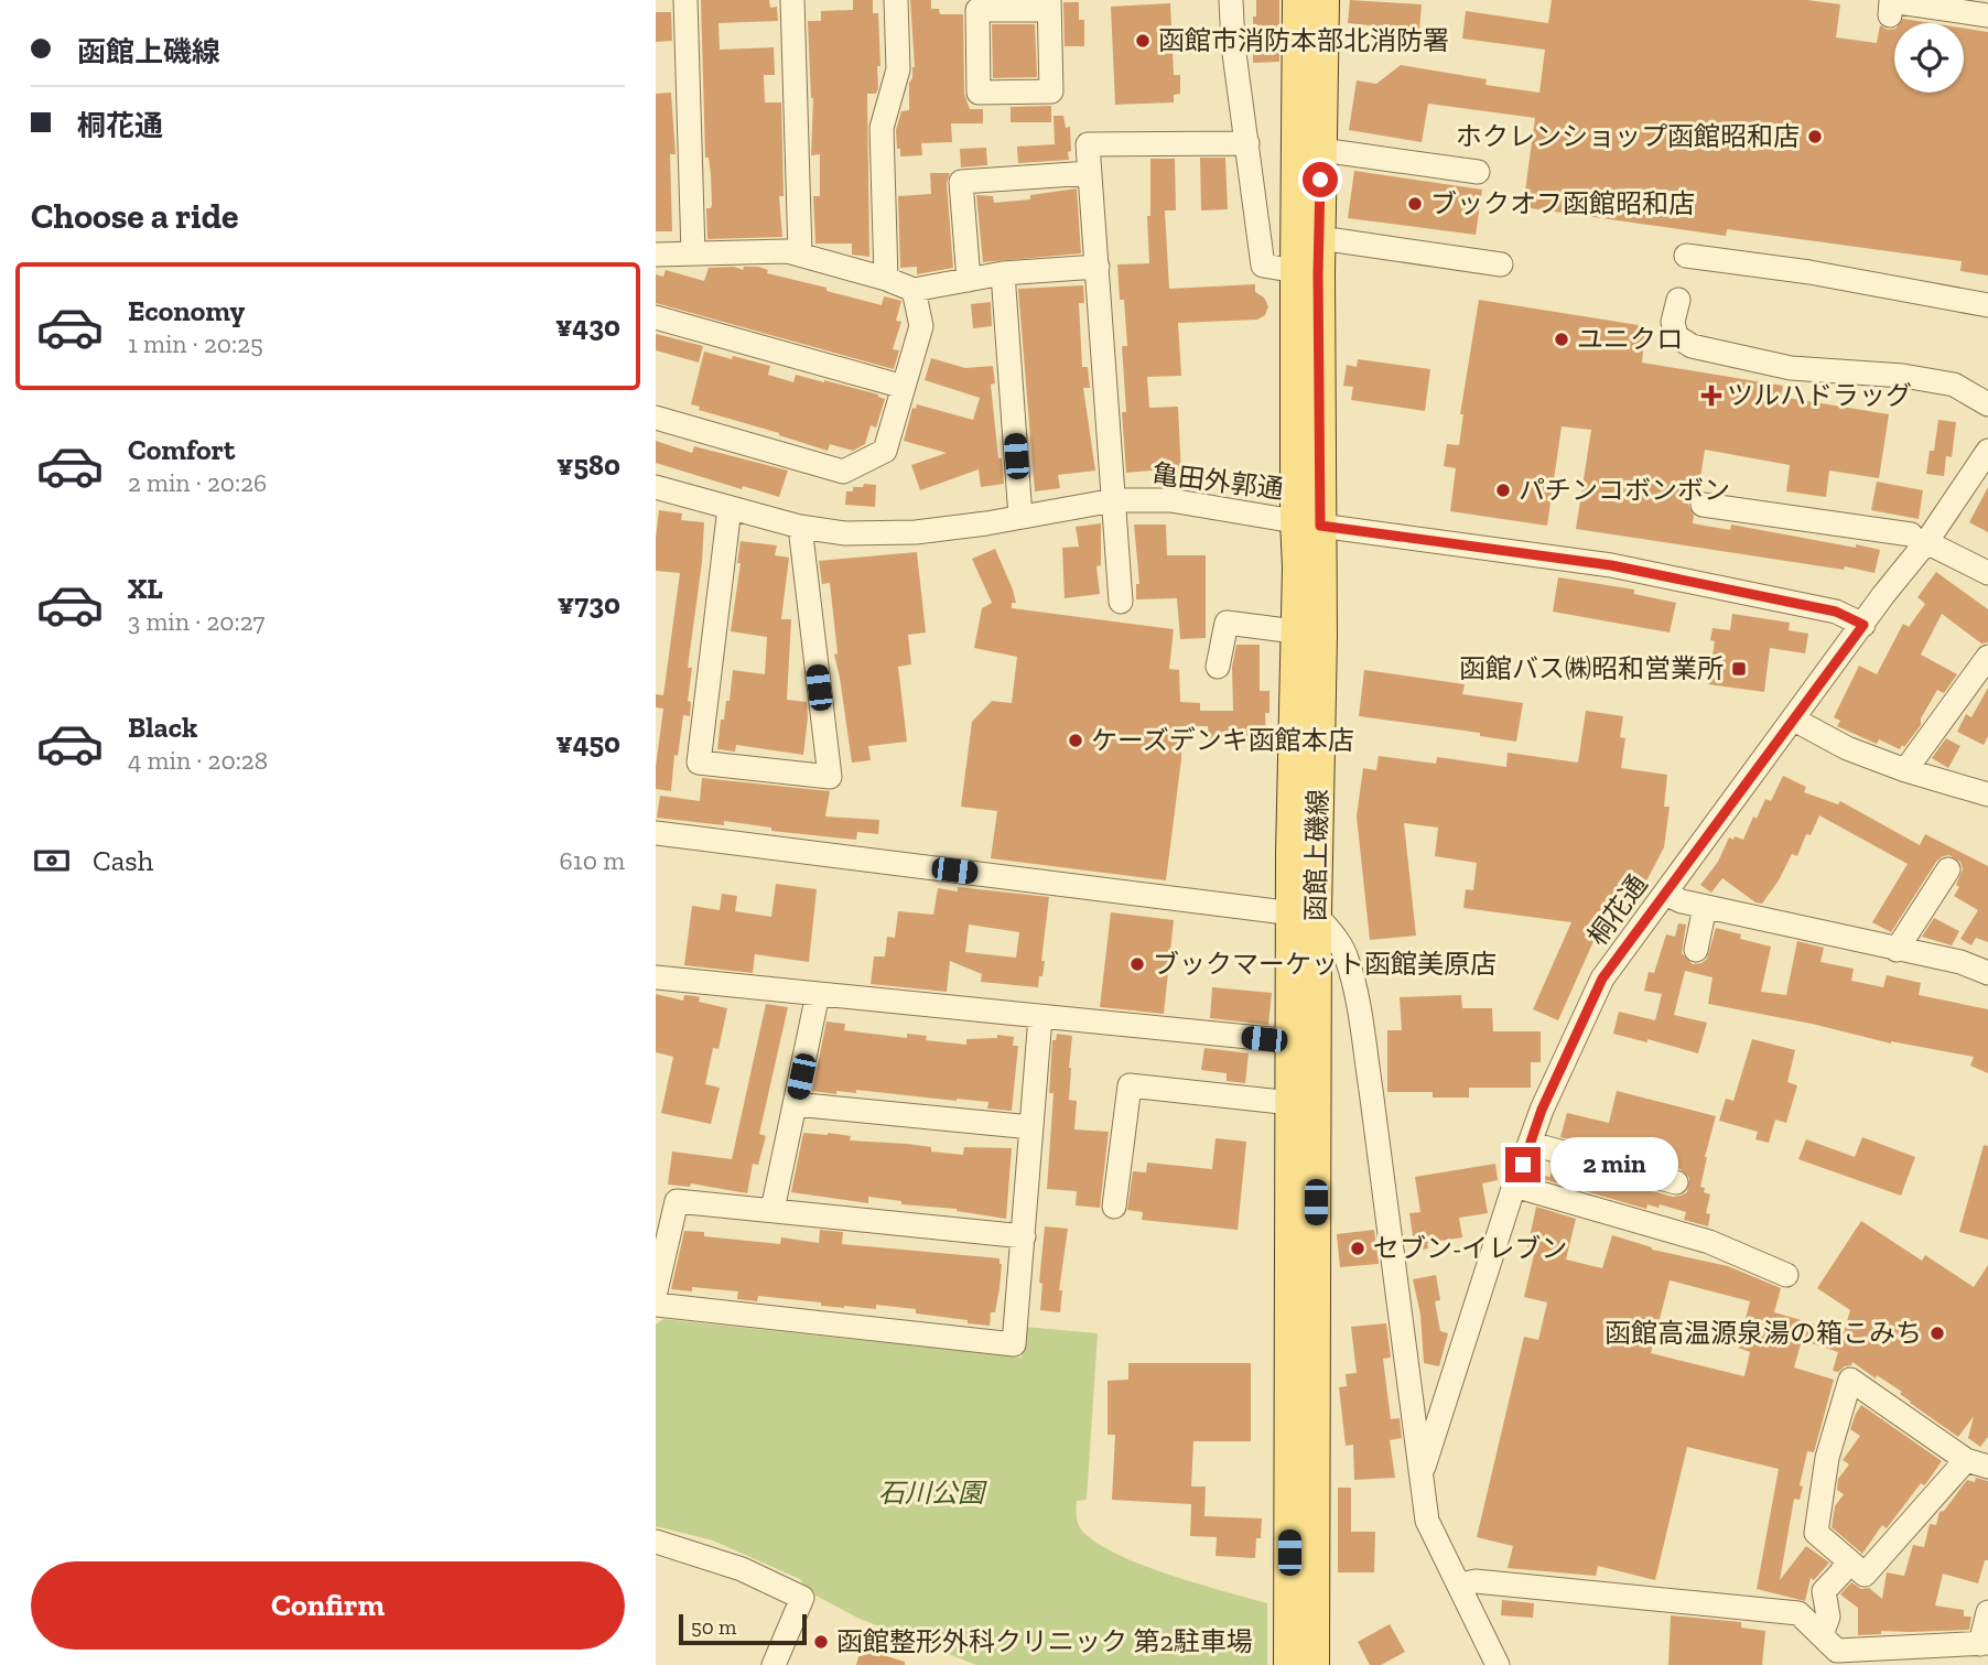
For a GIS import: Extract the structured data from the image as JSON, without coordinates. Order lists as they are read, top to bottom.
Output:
{
  "streets": {
    "main road": ["函館上磯線"],
    "street": ["亀田外郭通", "桐花通"]
  },
  "crossings": [
    ["亀田外郭通", "函館上磯線"],
    ["亀田外郭通", "桐花通"]
  ],
  "parks": ["石川公園"],
  "places": {
    "other": [
      "函館市消防本部北消防署",
      "ホクレンショップ函館昭和店",
      "ブックオフ函館昭和店",
      "ユニクロ",
      "パチンコボンボン",
      "ケーズデンキ函館本店",
      "ブックマーケット函館美原店",
      "セブン-イレブン",
      "函館高温源泉湯の箱こみち",
      "函館整形外科クリニック 第2駐車場"
    ],
    "health": ["ツルハドラッグ"],
    "transit": ["函館バス㈱昭和営業所"]
  },
  "scale_bar": "50 m",
  "page": {
    "banner": ["函館上磯線", "桐花通"],
    "heading": "Choose a ride",
    "list": [
      {
        "name": "Economy",
        "note": "1 min · 20:25",
        "value": "¥430"
      },
      {
        "name": "Comfort",
        "note": "2 min · 20:26",
        "value": "¥580"
      },
      {
        "name": "XL",
        "note": "3 min · 20:27",
        "value": "¥730"
      },
      {
        "name": "Black",
        "note": "4 min · 20:28",
        "value": "¥450"
      }
    ],
    "pay": ["Cash", "610 m"],
    "bubble": "2 min",
    "buttons": "Confirm",
    "scale": "50 m"
  }
}
